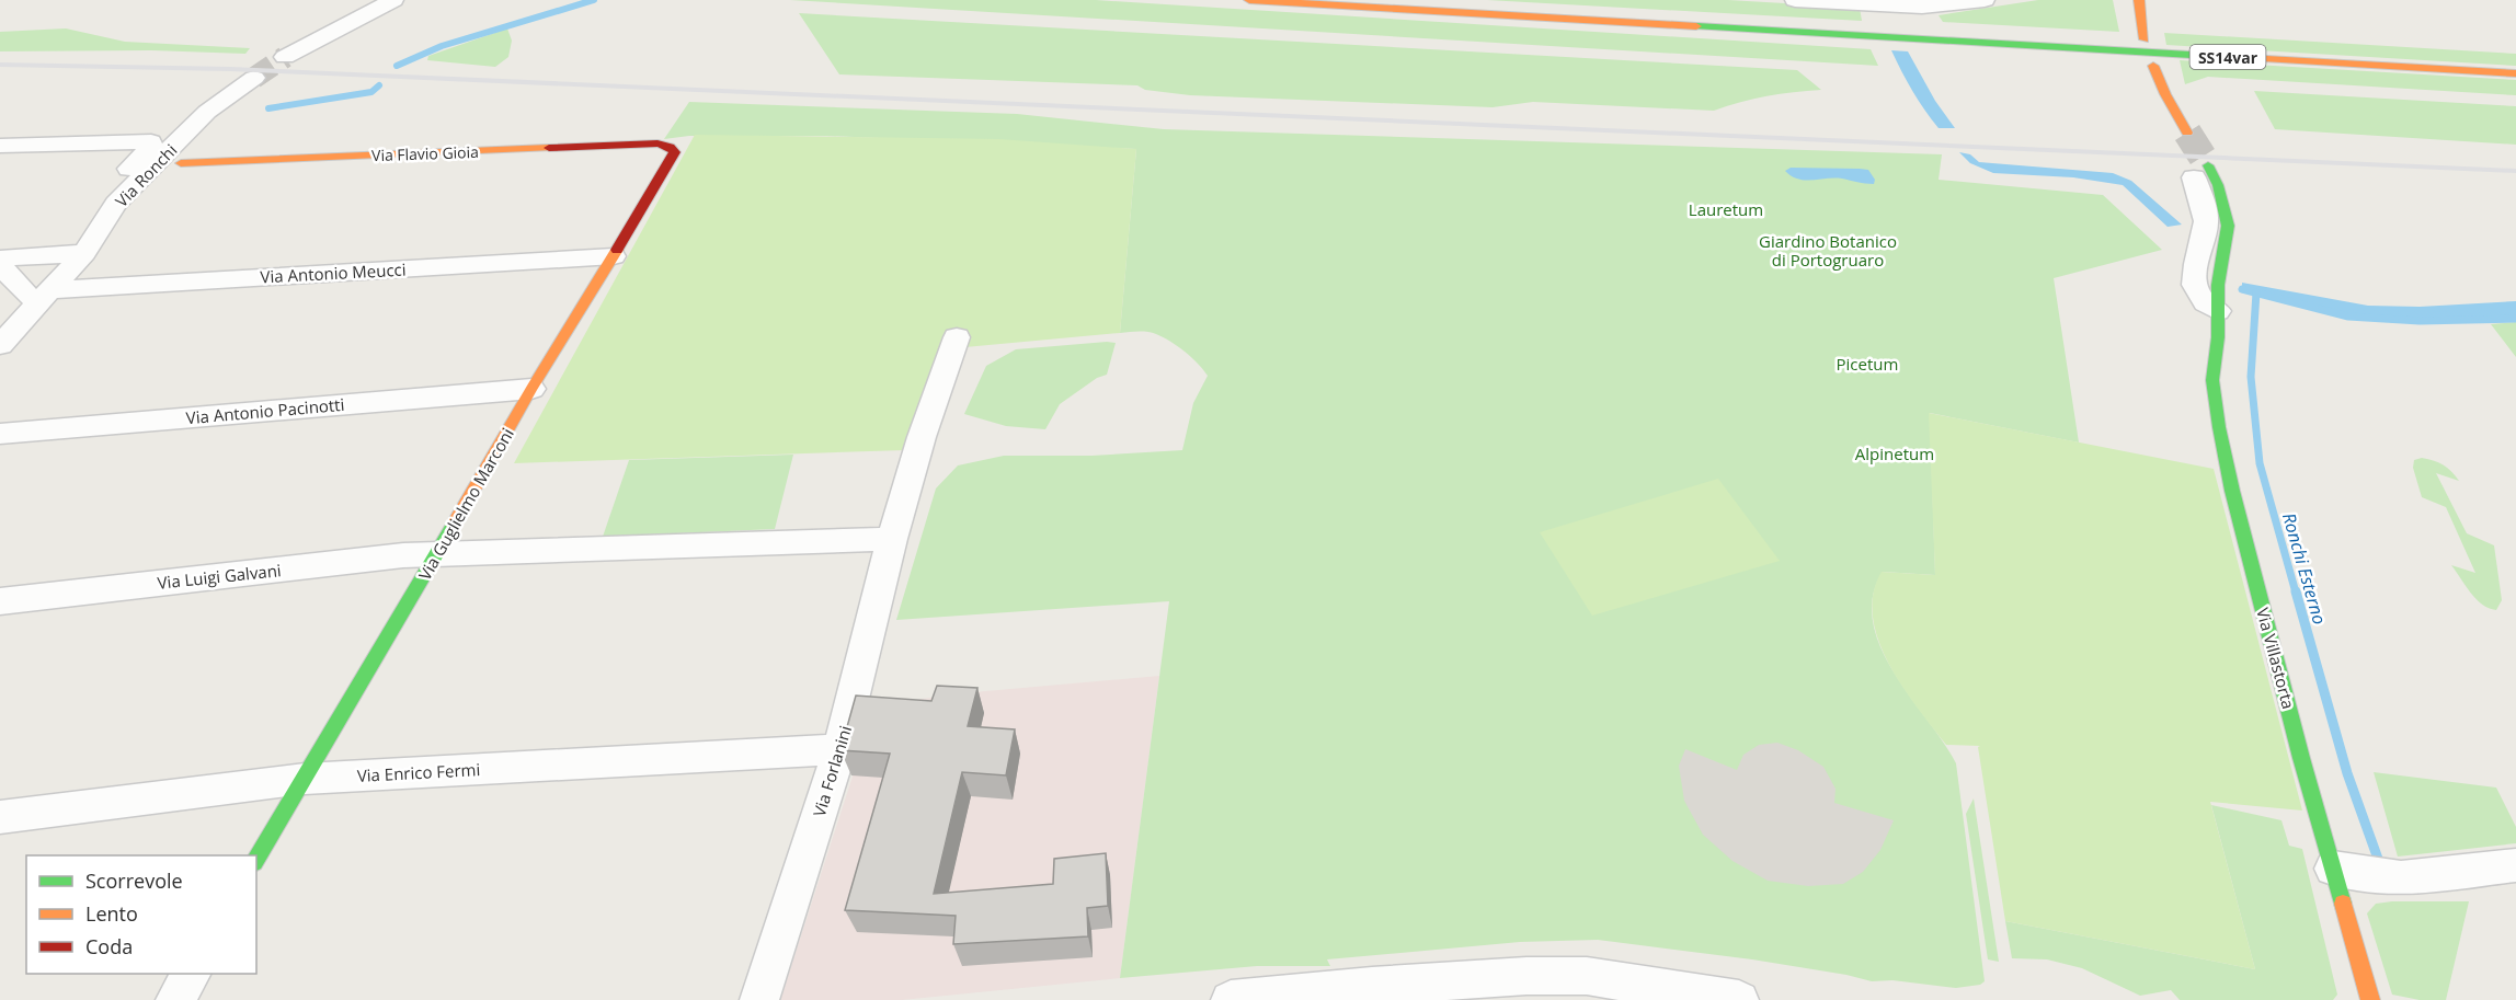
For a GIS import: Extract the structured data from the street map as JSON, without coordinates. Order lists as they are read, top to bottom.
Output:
{
  "streets": {
    "main road": [
      "SS14var",
      "Via Flavio Gioia",
      "Via Guglielmo Marconi",
      "Via Villastorta"
    ],
    "street": [
      "Via Ronchi",
      "Via Antonio Meucci",
      "Via Antonio Pacinotti",
      "Via Luigi Galvani",
      "Via Forlanini",
      "Via Enrico Fermi"
    ]
  },
  "crossings": [
    ["Via Flavio Gioia", "Via Ronchi"],
    ["Via Flavio Gioia", "Via Guglielmo Marconi"],
    ["Via Ronchi", "Via Antonio Meucci"],
    ["Via Antonio Meucci", "Via Guglielmo Marconi"],
    ["Via Antonio Pacinotti", "Via Guglielmo Marconi"],
    ["Via Guglielmo Marconi", "Via Luigi Galvani"],
    ["Via Guglielmo Marconi", "Via Enrico Fermi"],
    ["Via Forlanini", "Via Enrico Fermi"]
  ],
  "water": ["Ronchi Esterno"],
  "parks": [
    "Lauretum",
    "Giardino Botanico di Portogruaro",
    "Picetum",
    "Alpinetum"
  ],
  "legend": ["Scorrevole", "Lento", "Coda"]
}
